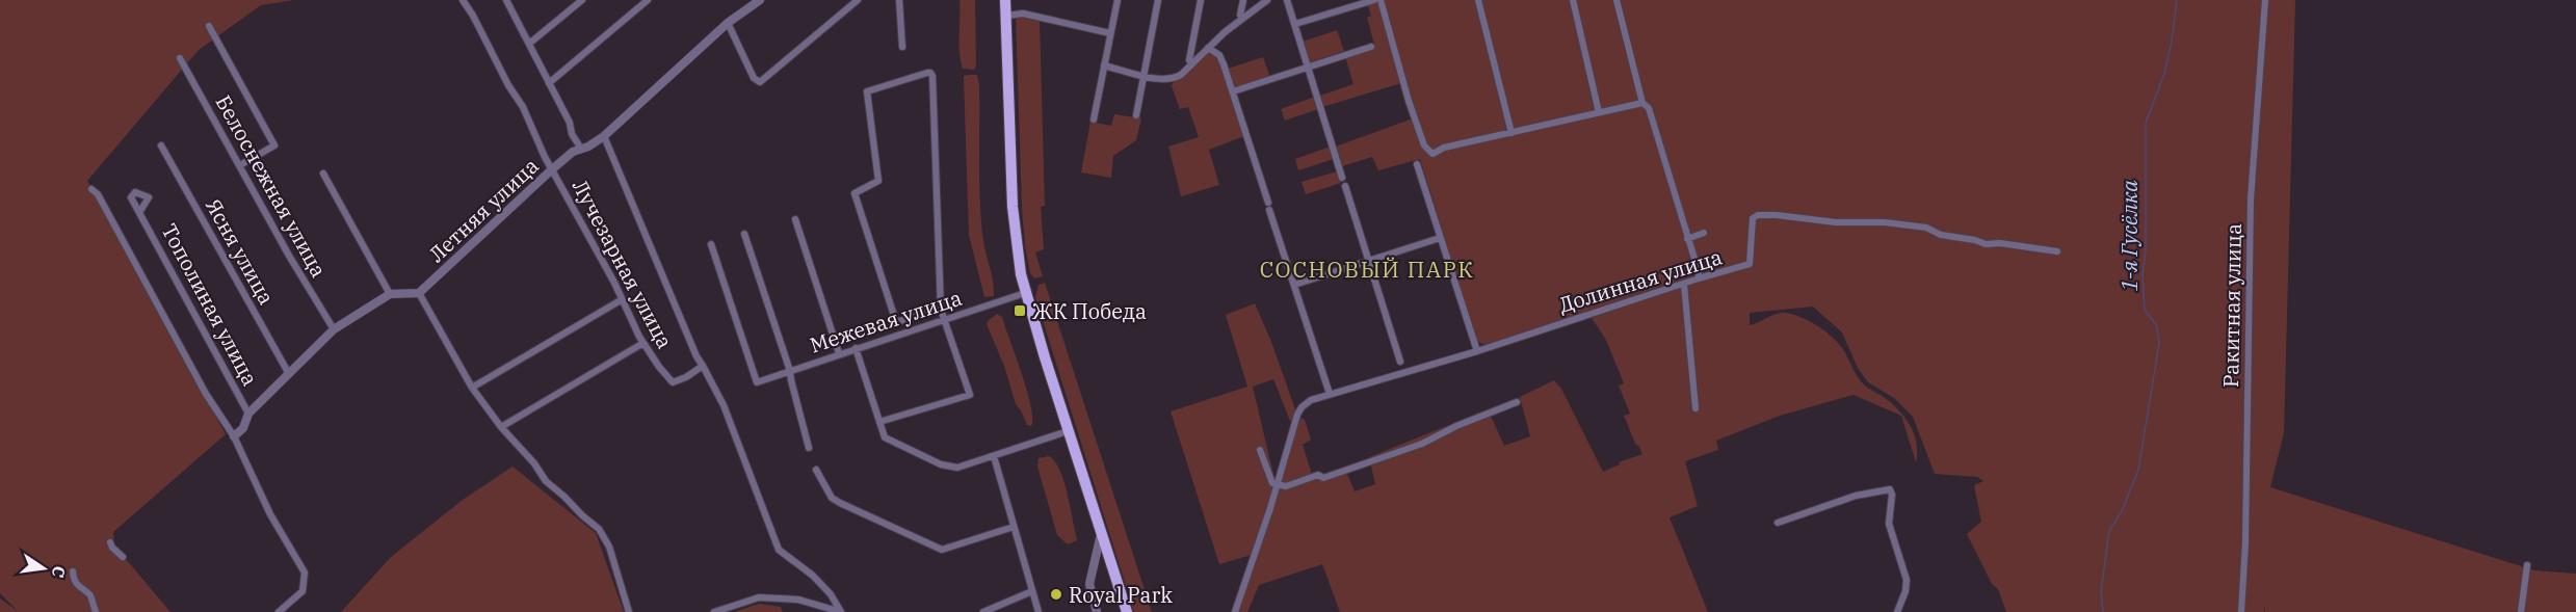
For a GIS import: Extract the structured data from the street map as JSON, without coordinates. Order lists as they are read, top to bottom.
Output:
{
  "streets": {
    "street": [
      "Белоснежная улица",
      "Летняя улица",
      "Ясня улица",
      "Лучезарная улица",
      "Долинная улица",
      "Тополиная улица",
      "Ракитная улица",
      "Межевая улица"
    ]
  },
  "crossings": [
    ["Летняя улица", "Лучезарная улица"]
  ],
  "districts": ["СОСНОВЫЙ ПАРК"],
  "water": ["1-я Гусёлка"],
  "places": {
    "transit": ["ЖК Победа"],
    "other": ["Royal Park"]
  },
  "north": "right"
}
